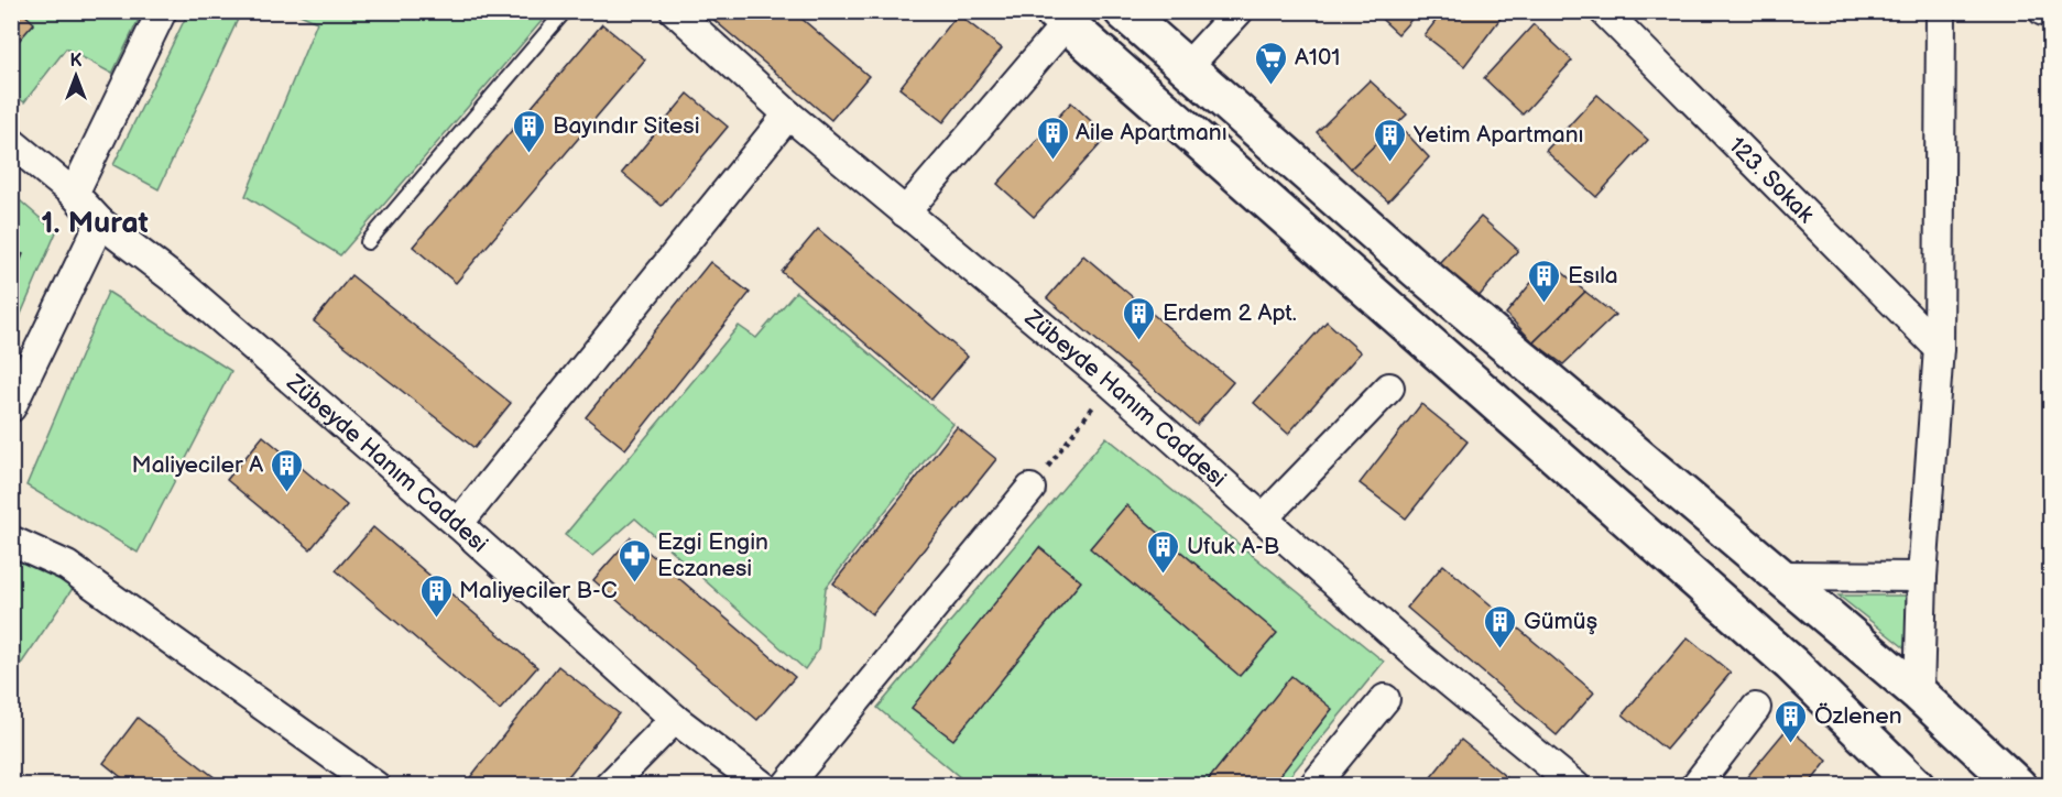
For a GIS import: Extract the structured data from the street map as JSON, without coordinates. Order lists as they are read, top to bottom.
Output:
{
  "streets": {
    "street": ["123. Sokak", "Zübeyde Hanım Caddesi"]
  },
  "districts": ["1. Murat"],
  "places": {
    "supermarket": ["A101"],
    "building": [
      "Bayındır Sitesi",
      "Aile Apartmanı",
      "Yetim Apartmanı",
      "Esıla",
      "Erdem 2 Apt.",
      "Maliyeciler A",
      "Ufuk A-B",
      "Maliyeciler B-C",
      "Gümüş",
      "Özlenen"
    ],
    "pharmacy": ["Ezgi Engin Eczanesi"]
  },
  "north": "top"
}
